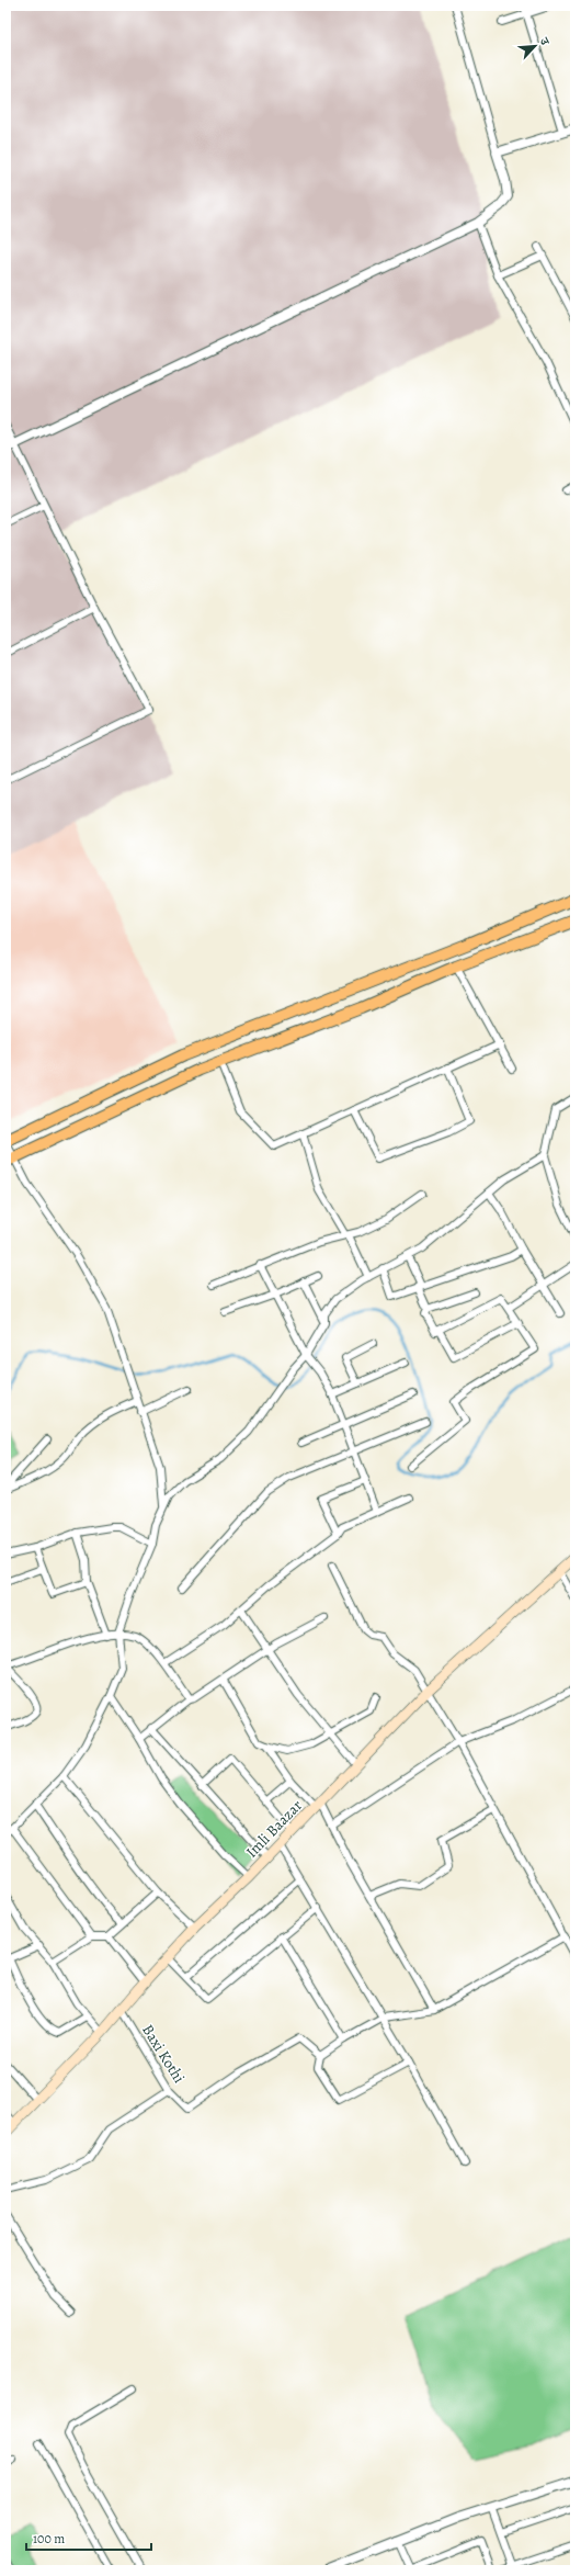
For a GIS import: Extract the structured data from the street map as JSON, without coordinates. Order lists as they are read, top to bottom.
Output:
{
  "streets": {
    "main road": ["Imli Baazar"],
    "street": ["Baxi Kothi"]
  },
  "crossings": [
    ["Imli Baazar", "Baxi Kothi"]
  ],
  "scale_bar": "100 m",
  "north": "top right"
}
